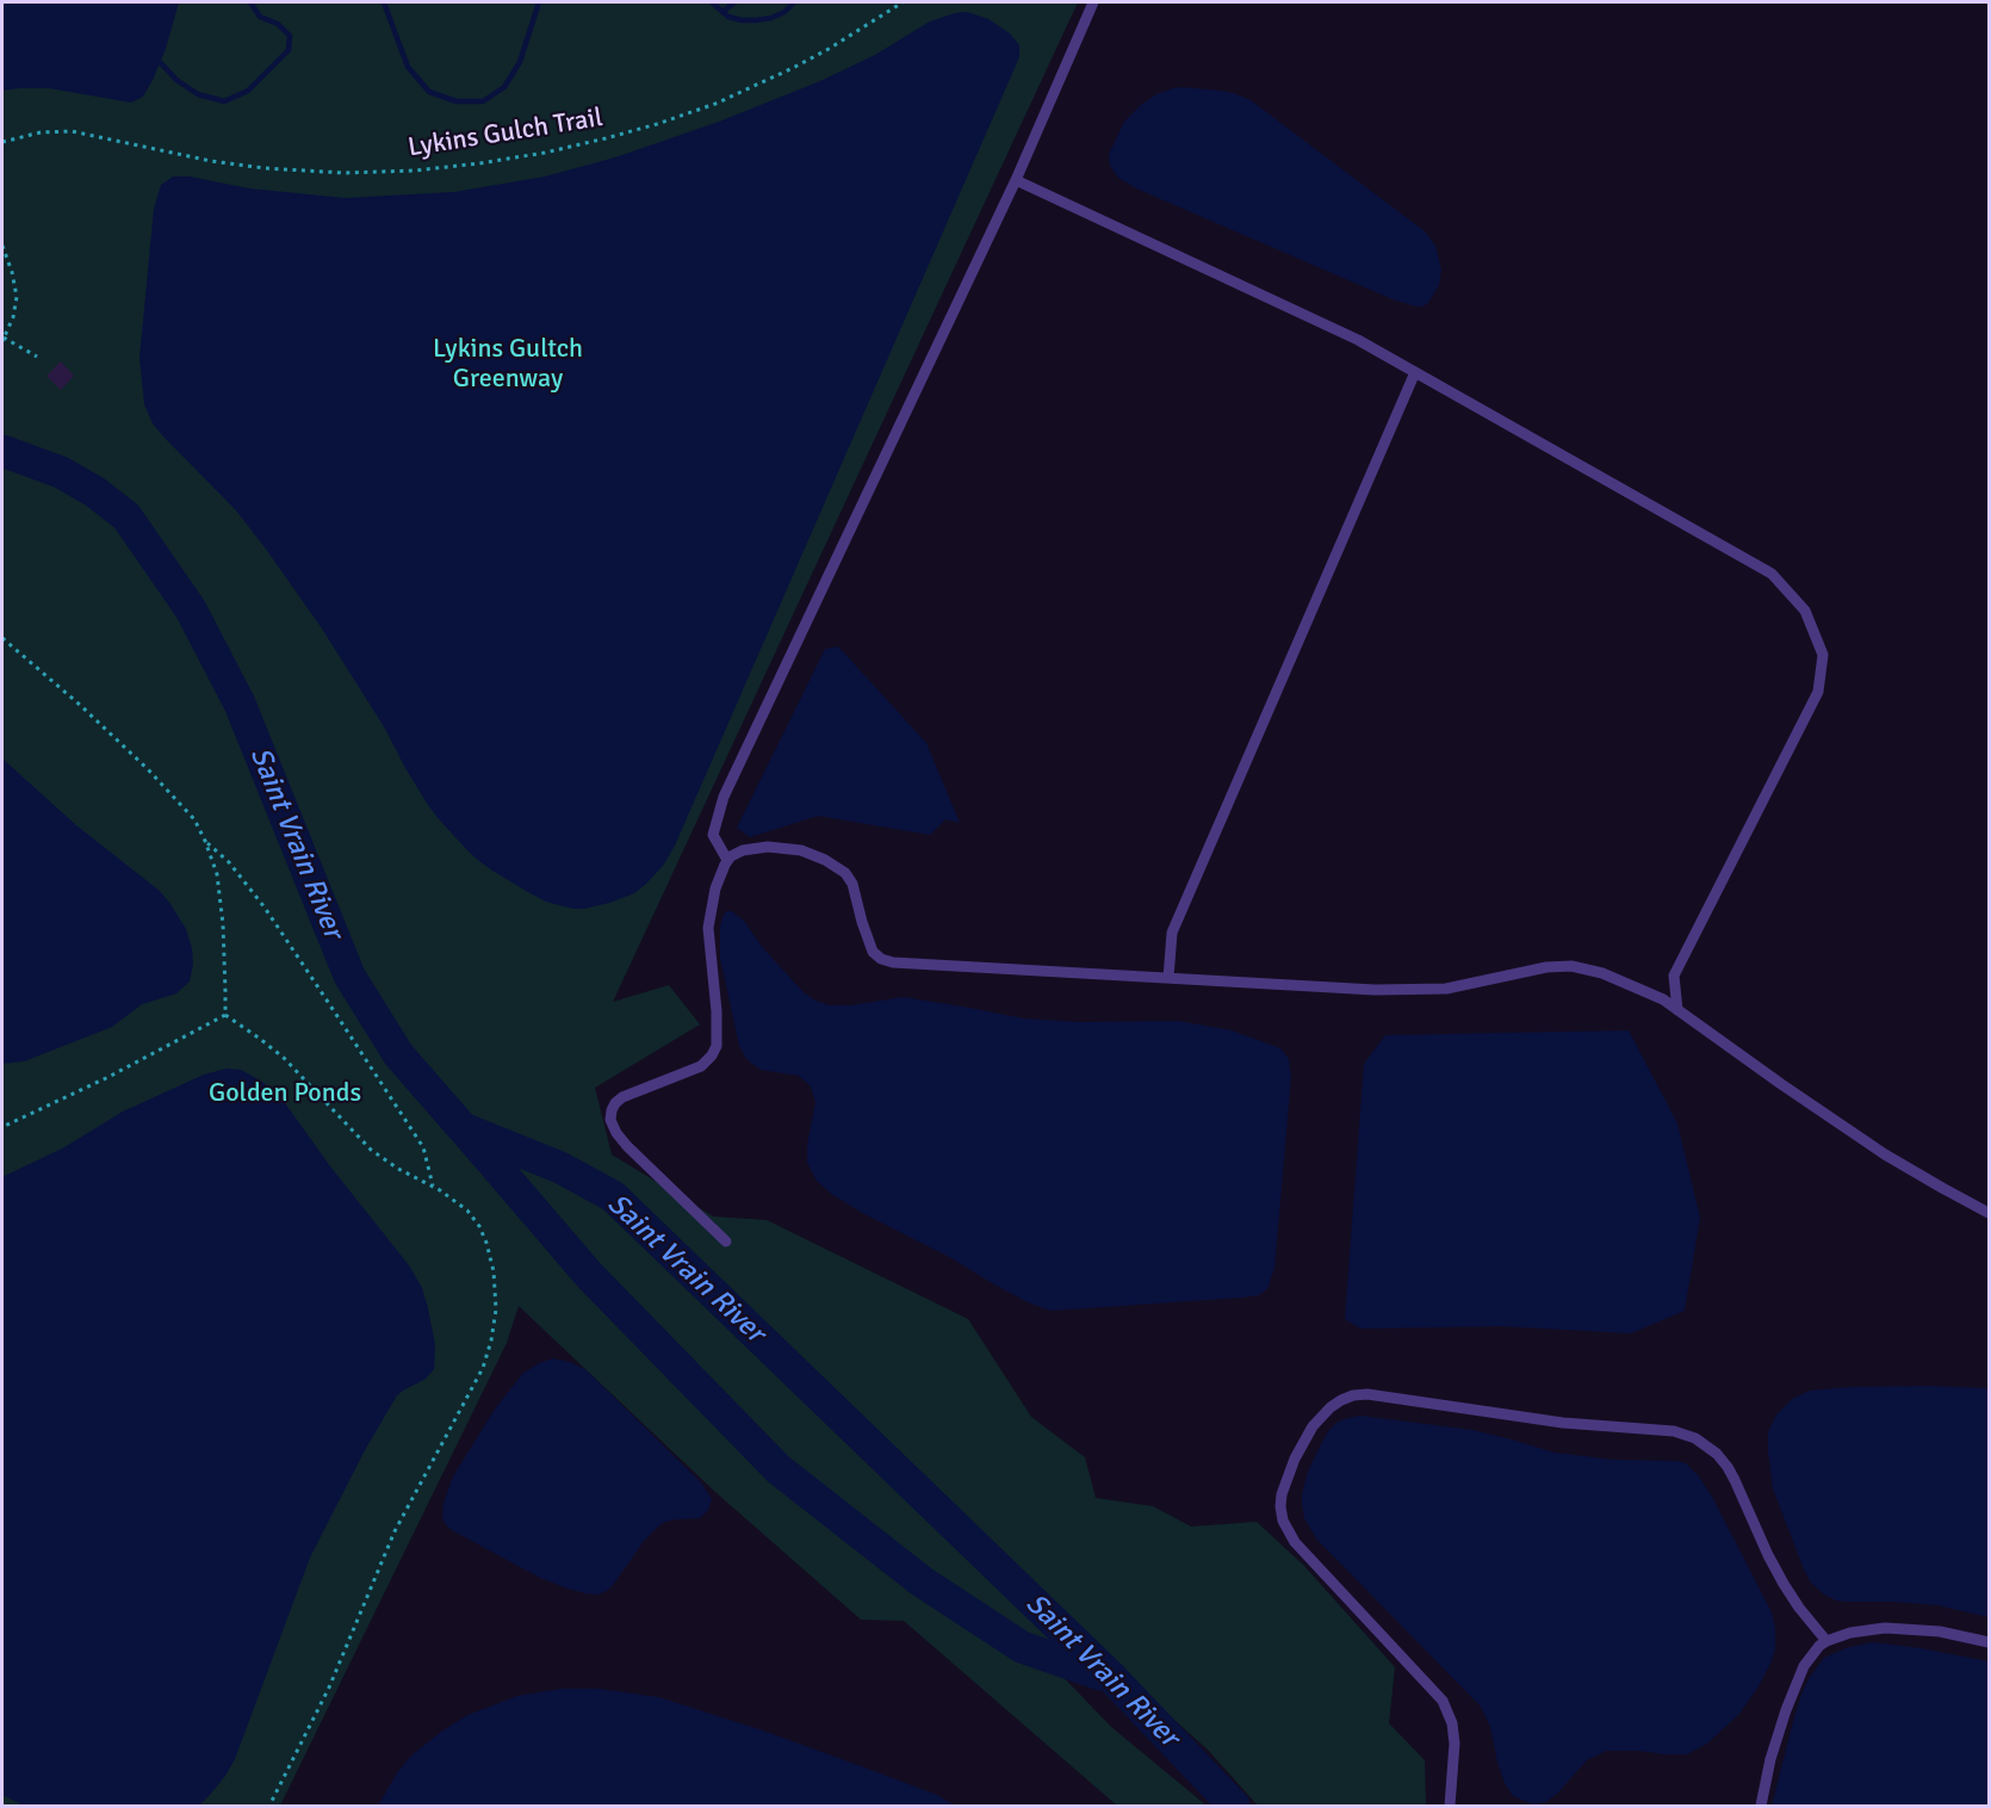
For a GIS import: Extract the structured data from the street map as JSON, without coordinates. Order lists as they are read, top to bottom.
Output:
{
  "streets": {
    "path": ["Lykins Gulch Trail"]
  },
  "water": ["Saint Vrain River"],
  "parks": ["Lykins Gultch Greenway", "Golden Ponds"]
}
